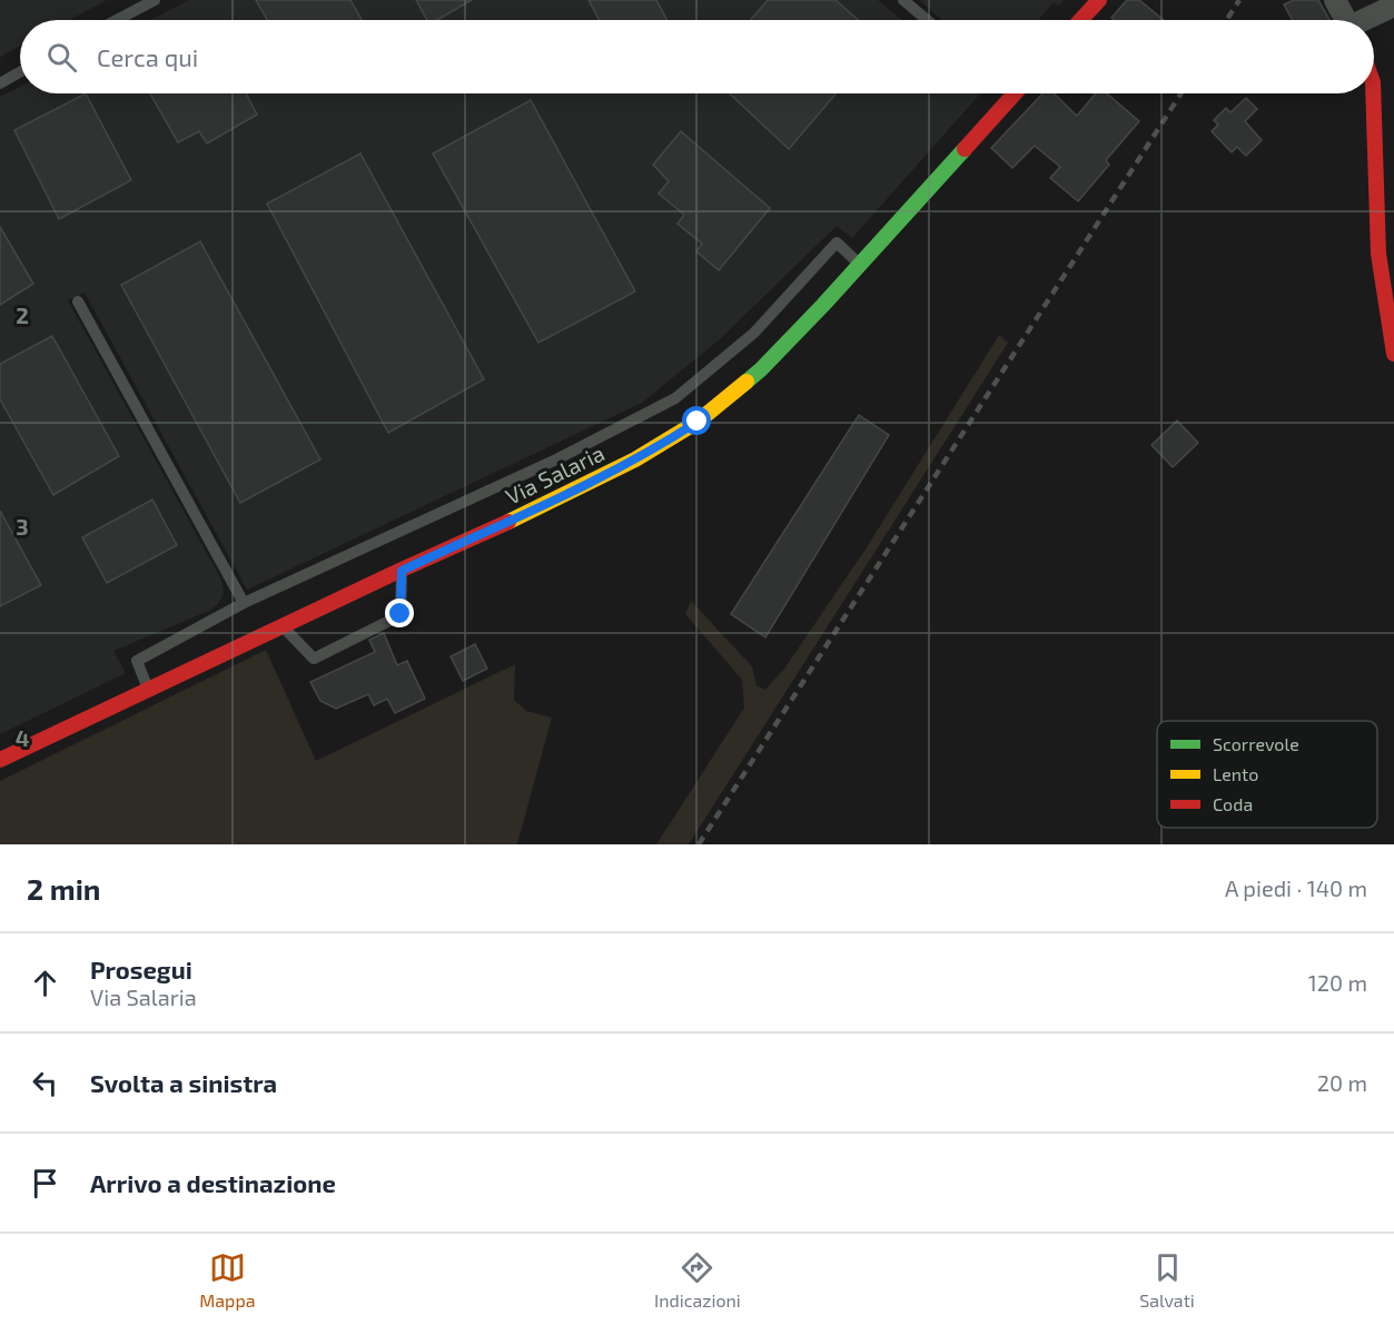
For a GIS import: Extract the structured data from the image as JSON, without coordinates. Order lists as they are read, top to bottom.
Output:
{
  "streets": {
    "main road": ["Via Salaria"]
  },
  "legend": ["Scorrevole", "Lento", "Coda"],
  "page": {
    "search": "Cerca qui",
    "heading": ["2 min", "A piedi · 140 m"],
    "list": [
      ["Prosegui", "Via Salaria", "120 m"],
      ["Svolta a sinistra", "20 m"],
      "Arrivo a destinazione"
    ],
    "nav": ["Mappa", "Indicazioni", "Salvati"]
  },
  "grid": {
    "rows": ["2", "3", "4"]
  }
}
